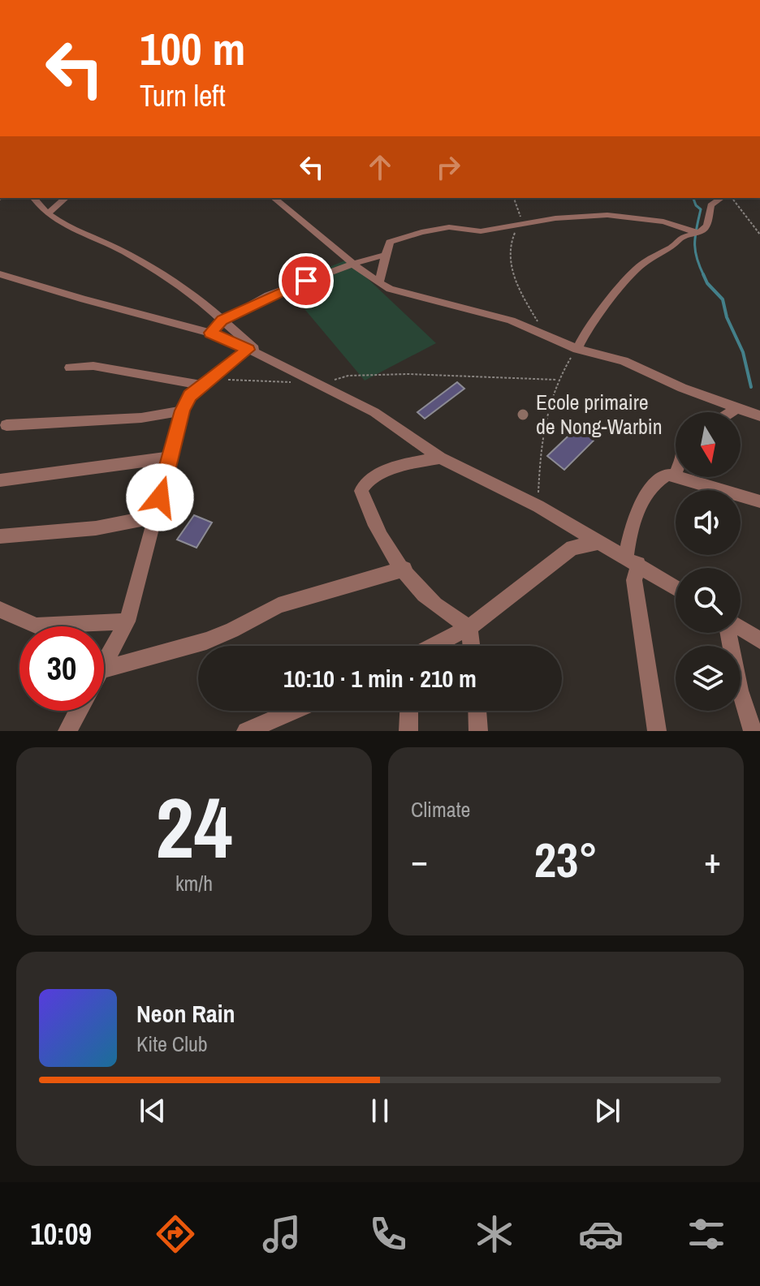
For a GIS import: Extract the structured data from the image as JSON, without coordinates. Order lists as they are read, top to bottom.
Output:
{
  "places": ["Ecole primaire de Nong-Warbin"],
  "north": "bottom",
  "page": {
    "turn": ["100 m", "Turn left"],
    "limit": "30",
    "trip": "10:10 · 1 min · 210 m",
    "tile": [
      ["24", "km/h"],
      "Climate"
    ],
    "heat": ["−", "23°", "+"],
    "song": ["Neon Rain", "Kite Club"],
    "tabs": "10:09"
  }
}
